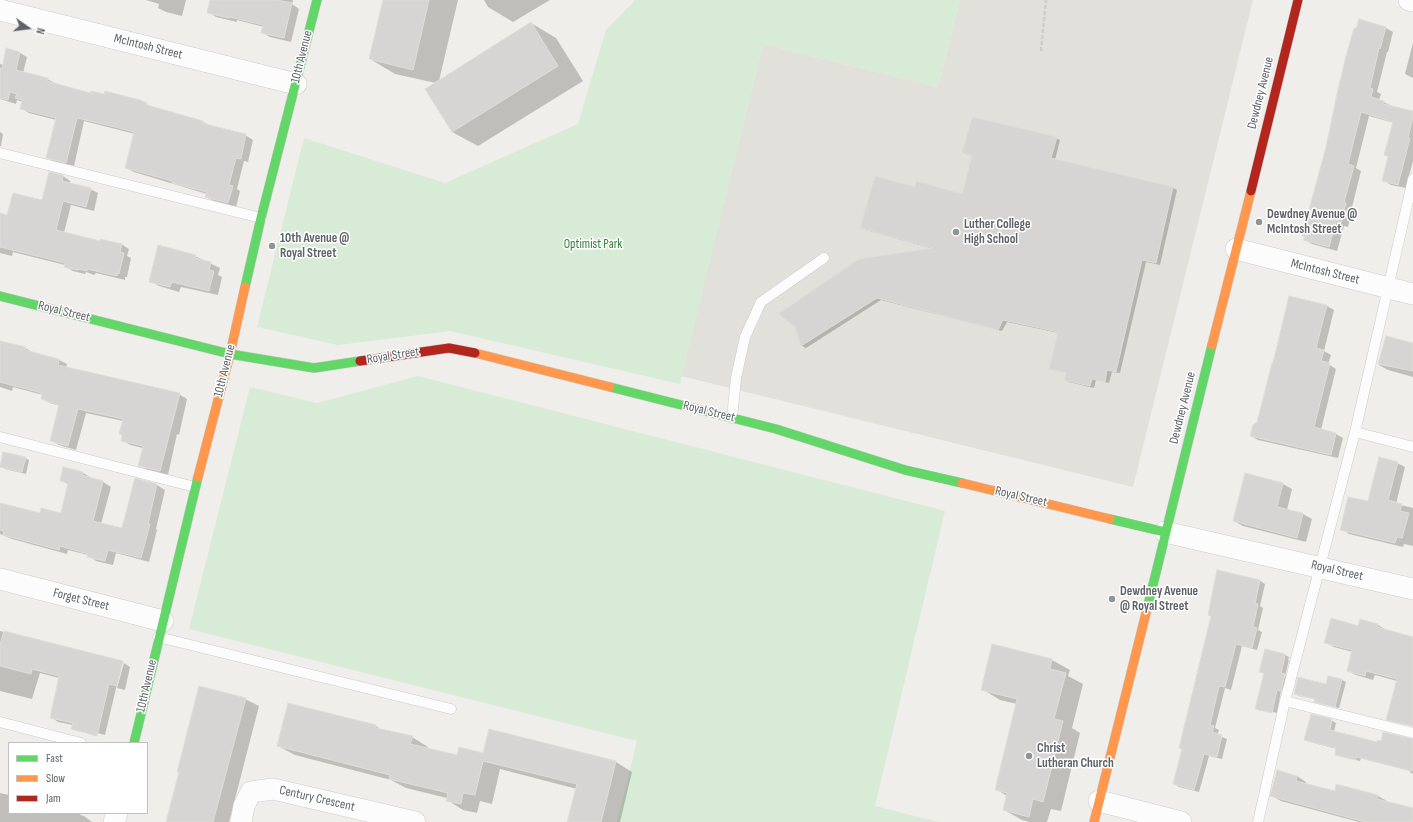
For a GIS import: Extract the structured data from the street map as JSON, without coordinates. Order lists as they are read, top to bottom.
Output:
{
  "streets": {
    "street": [
      "McIntosh Street",
      "10th Avenue",
      "Dewdney Avenue",
      "Royal Street",
      "Forget Street",
      "Century Crescent"
    ]
  },
  "crossings": [
    ["McIntosh Street", "10th Avenue"],
    ["McIntosh Street", "Dewdney Avenue"],
    ["10th Avenue", "Royal Street"],
    ["10th Avenue", "Forget Street"],
    ["Dewdney Avenue", "Royal Street"]
  ],
  "parks": ["Optimist Park"],
  "places": [
    "Dewdney Avenue @ McIntosh Street",
    "Luther College High School",
    "10th Avenue @ Royal Street",
    "Dewdney Avenue @ Royal Street",
    "Christ Lutheran Church"
  ],
  "legend": ["Fast", "Slow", "Jam"],
  "north": "right"
}
